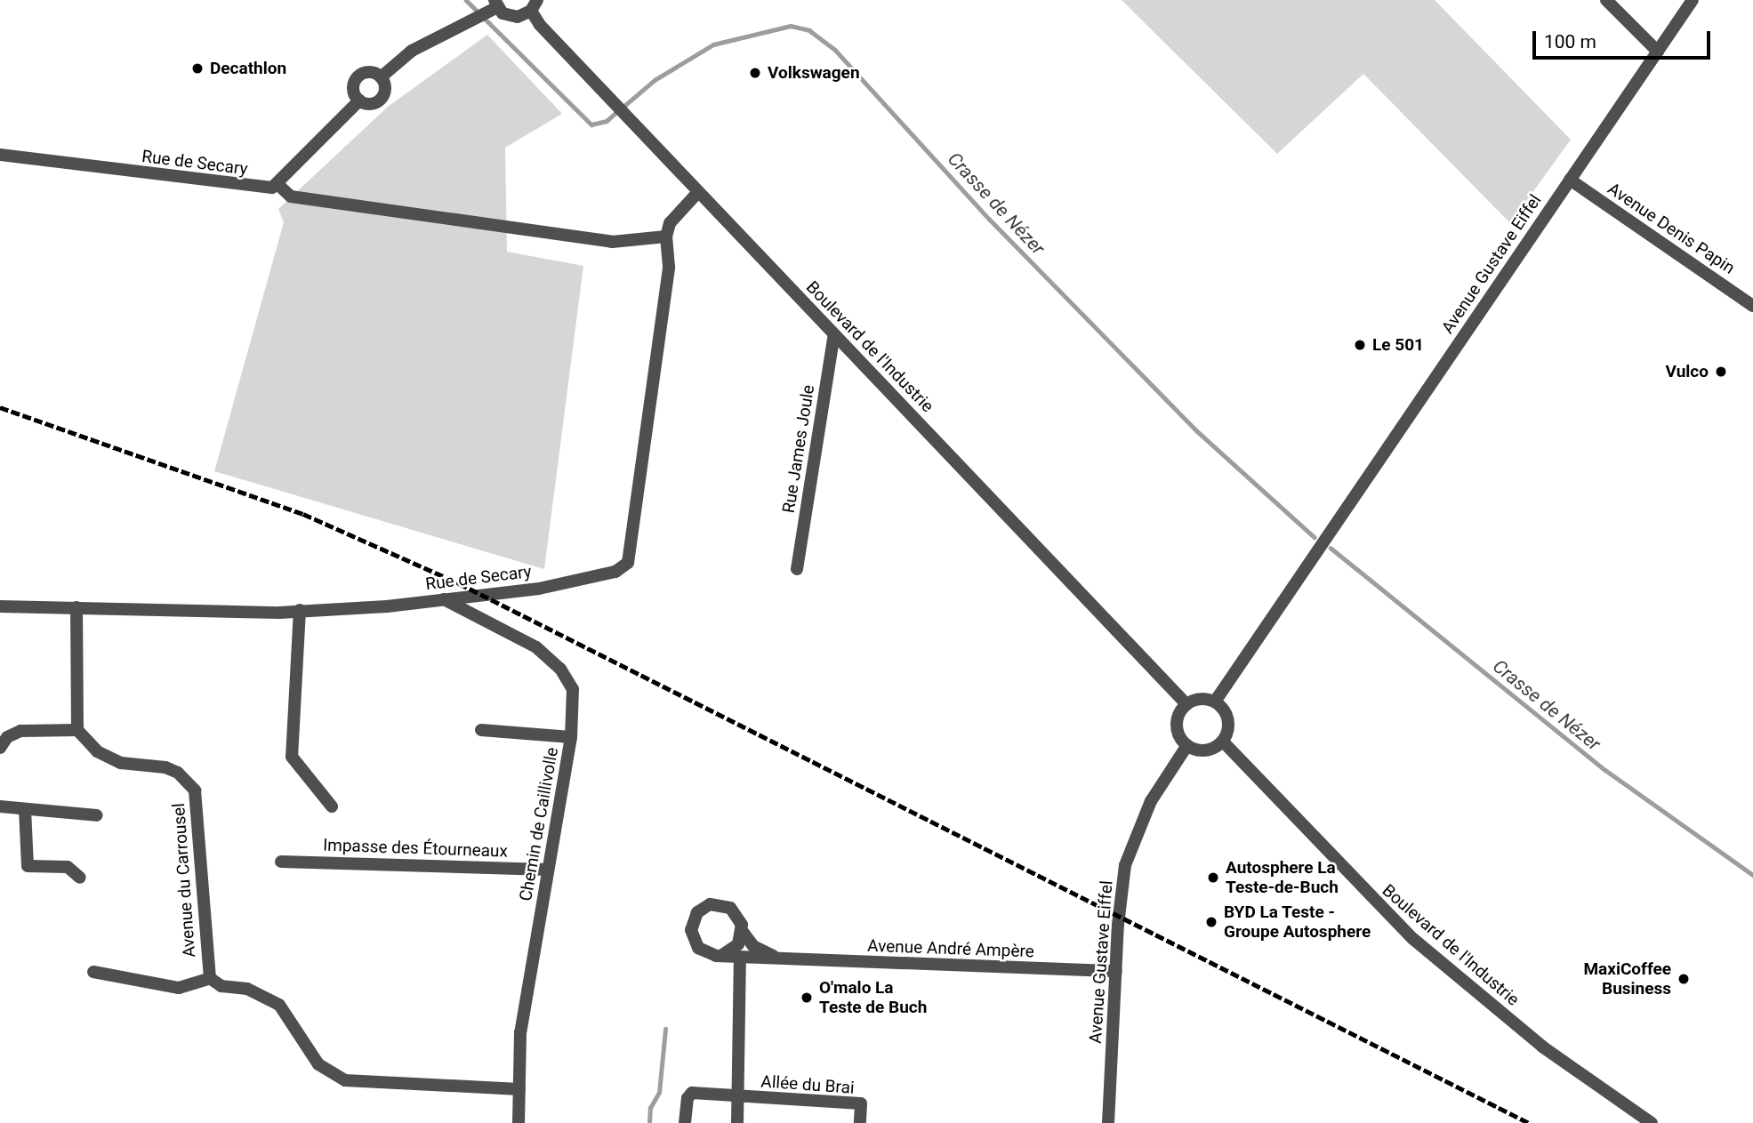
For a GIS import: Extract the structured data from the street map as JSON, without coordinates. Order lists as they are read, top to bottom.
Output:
{
  "streets": {
    "street": [
      "Rue de Secary",
      "Avenue Denis Papin",
      "Avenue Gustave Eiffel",
      "Boulevard de l'Industrie",
      "Rue James Joule",
      "Chemin de Caillivolle",
      "Impasse des Étourneaux",
      "Avenue du Carrousel",
      "Avenue André Ampère",
      "Allée du Brai"
    ]
  },
  "crossings": [
    ["Rue de Secary", "Chemin de Caillivolle"],
    ["Avenue Denis Papin", "Avenue Gustave Eiffel"],
    ["Avenue Gustave Eiffel", "Boulevard de l'Industrie"],
    ["Avenue Gustave Eiffel", "Avenue André Ampère"],
    ["Boulevard de l'Industrie", "Rue James Joule"],
    ["Chemin de Caillivolle", "Impasse des Étourneaux"],
    ["Chemin de Caillivolle", "Avenue du Carrousel"]
  ],
  "water": ["Crasse de Nézer"],
  "places": [
    "Decathlon",
    "Volkswagen",
    "Le 501",
    "Vulco",
    "Autosphere La Teste-de-Buch",
    "BYD La Teste - Groupe Autosphere",
    "MaxiCoffee Business",
    "O'malo La Teste de Buch"
  ],
  "scale_bar": "100 m"
}
